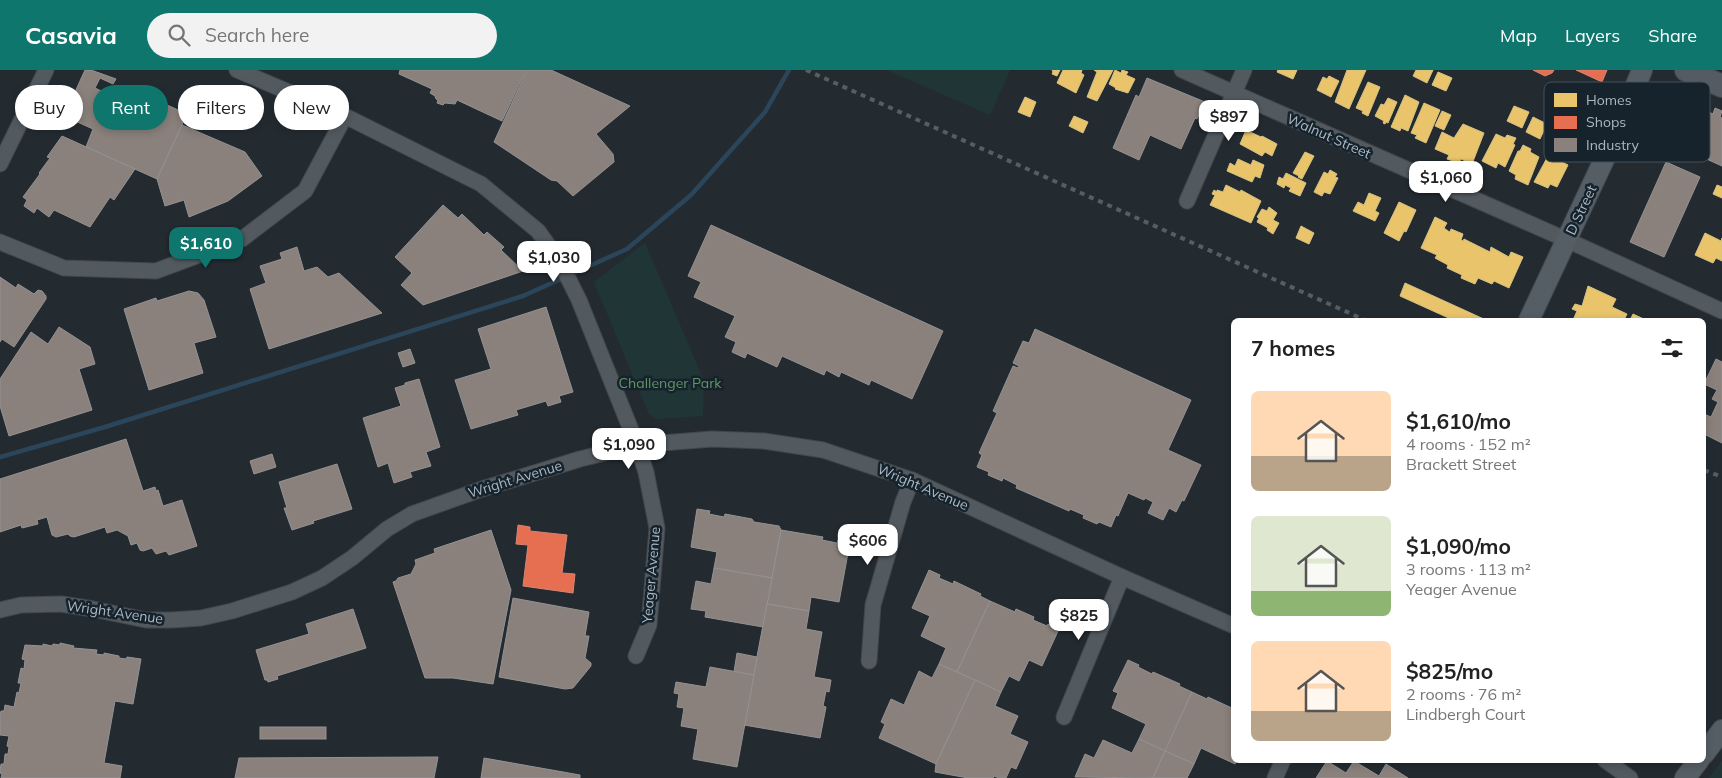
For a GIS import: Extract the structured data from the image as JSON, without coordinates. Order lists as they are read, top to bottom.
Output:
{
  "streets": {
    "street": [
      "Walnut Street",
      "D Street",
      "Wright Avenue",
      "Yeager Avenue"
    ]
  },
  "crossings": [
    ["Walnut Street", "D Street"],
    ["Wright Avenue", "Yeager Avenue"]
  ],
  "parks": ["Challenger Park"],
  "legend": ["Homes", "Shops", "Industry"],
  "page": {
    "header": "Casavia",
    "search": "Search here",
    "nav": ["Map", "Layers", "Share"],
    "chip": [
      "Buy",
      "Rent",
      "Filters",
      "New"
    ],
    "price": [
      "$897",
      "$1,060",
      "$1,610",
      "$1,030",
      "$1,090",
      "$606",
      "$825"
    ],
    "heading": "7 homes",
    "list": [
      {
        "name": "$1,610/mo",
        "note": "4 rooms · 152 m² · Brackett Street"
      },
      {
        "name": "$1,090/mo",
        "note": "3 rooms · 113 m² · Yeager Avenue"
      },
      {
        "name": "$825/mo",
        "note": "2 rooms · 76 m² · Lindbergh Court"
      }
    ]
  }
}
